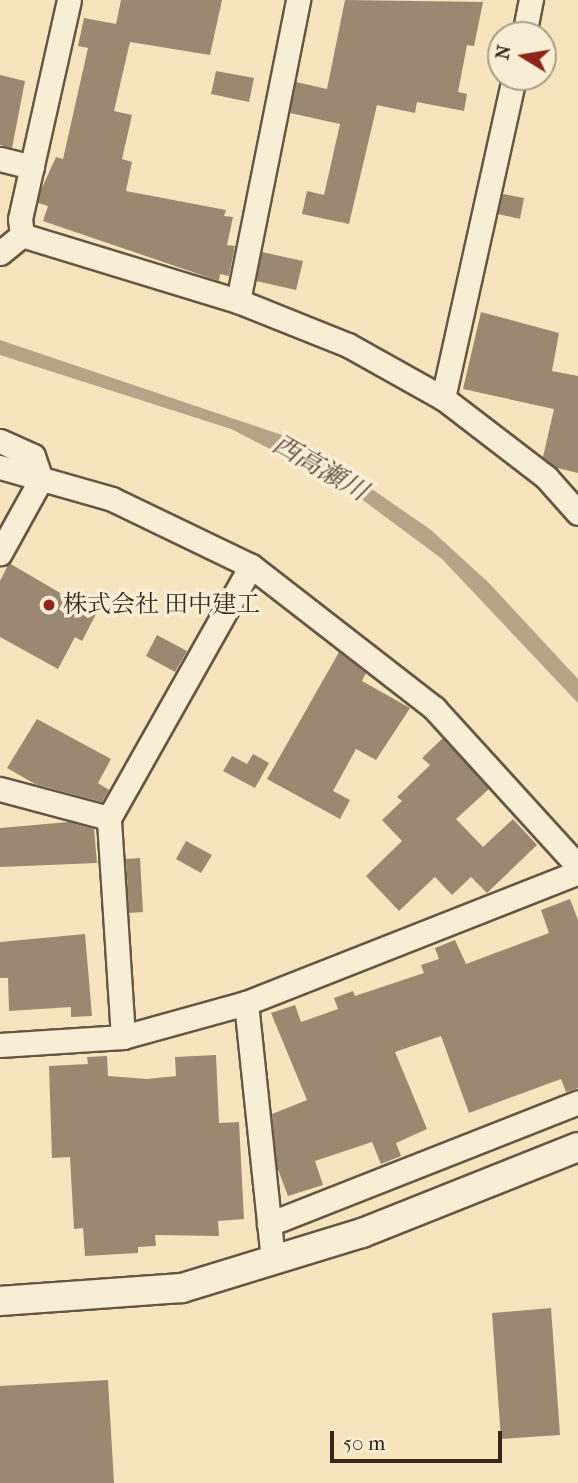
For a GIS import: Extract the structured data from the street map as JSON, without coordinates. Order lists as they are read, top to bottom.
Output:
{
  "water": ["西高瀬川"],
  "places": ["株式会社 田中建工"],
  "scale_bar": "50 m",
  "north": "left"
}
